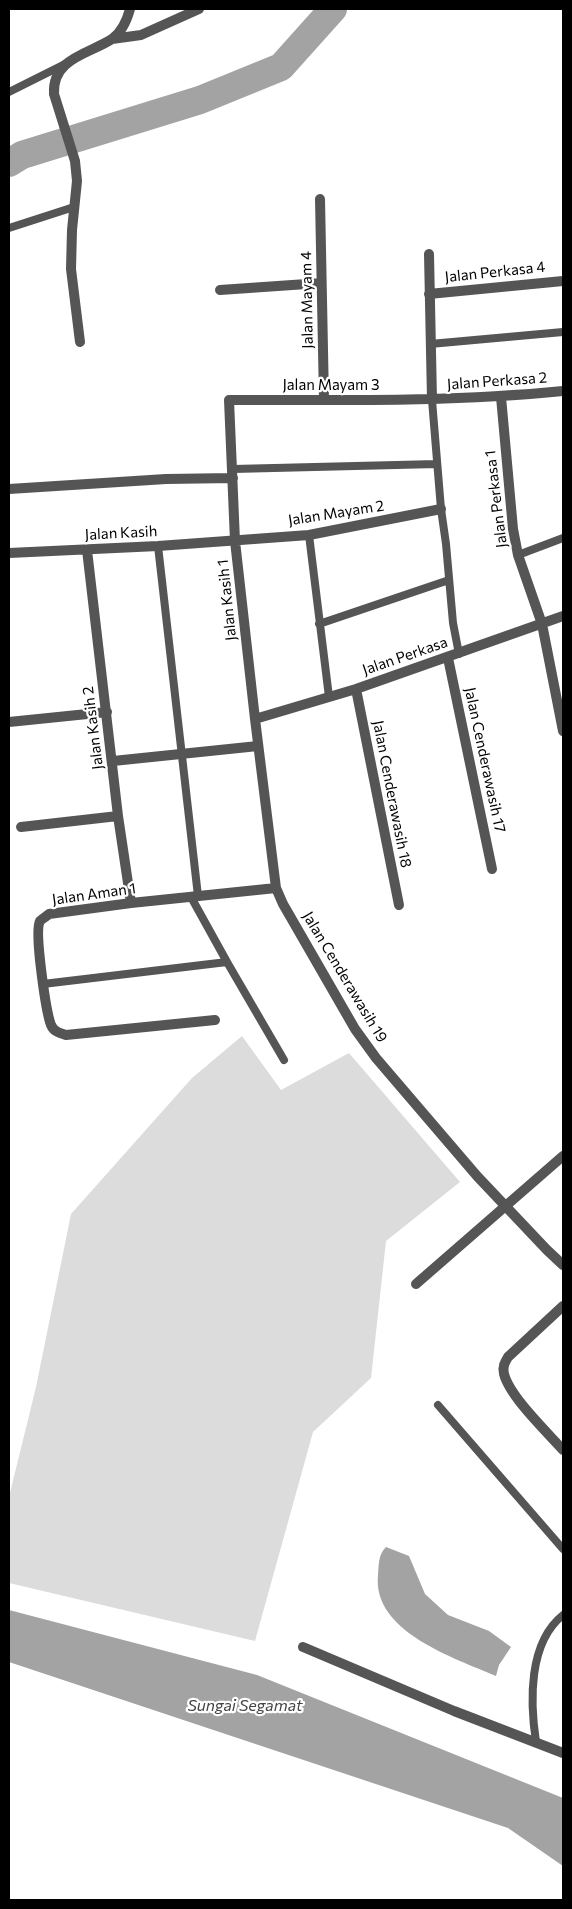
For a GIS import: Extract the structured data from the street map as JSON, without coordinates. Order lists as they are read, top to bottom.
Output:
{
  "streets": {
    "street": [
      "Jalan Perkasa 4",
      "Jalan Mayam 4",
      "Jalan Perkasa 2",
      "Jalan Mayam 3",
      "Jalan Perkasa 1",
      "Jalan Mayam 2",
      "Jalan Kasih",
      "Jalan Kasih 1",
      "Jalan Perkasa",
      "Jalan Kasih 2",
      "Jalan Cenderawasih 17",
      "Jalan Cenderawasih 18",
      "Jalan Aman 1",
      "Jalan Cenderawasih 19"
    ]
  },
  "crossings": [
    ["Jalan Mayam 4", "Jalan Mayam 3"],
    ["Jalan Perkasa 2", "Jalan Mayam 3"],
    ["Jalan Perkasa 2", "Jalan Perkasa 1"],
    ["Jalan Mayam 3", "Jalan Kasih 1"],
    ["Jalan Perkasa 1", "Jalan Perkasa"],
    ["Jalan Mayam 2", "Jalan Kasih"],
    ["Jalan Mayam 2", "Jalan Kasih 1"],
    ["Jalan Kasih", "Jalan Kasih 1"],
    ["Jalan Kasih", "Jalan Kasih 2"],
    ["Jalan Kasih 1", "Jalan Perkasa"],
    ["Jalan Kasih 1", "Jalan Cenderawasih 19"],
    ["Jalan Perkasa", "Jalan Cenderawasih 17"],
    ["Jalan Perkasa", "Jalan Cenderawasih 18"],
    ["Jalan Perkasa", "Jalan Cenderawasih 19"],
    ["Jalan Kasih 2", "Jalan Aman 1"],
    ["Jalan Aman 1", "Jalan Cenderawasih 19"]
  ],
  "water": ["Sungai Segamat"]
}
